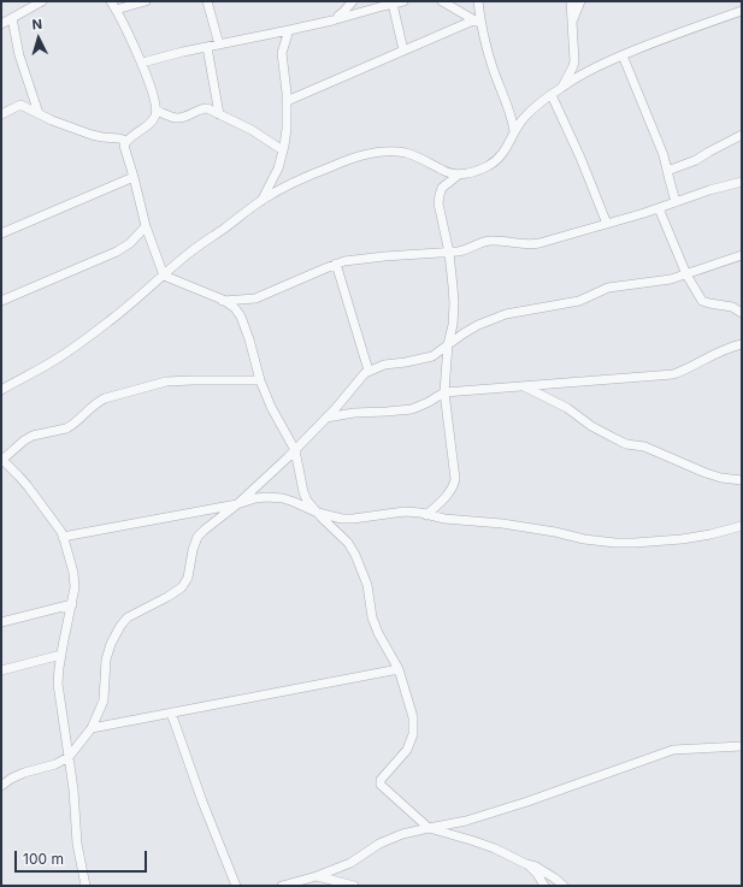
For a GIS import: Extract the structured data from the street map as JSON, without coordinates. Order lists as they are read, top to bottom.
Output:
{
  "scale_bar": "100 m",
  "north": "top"
}
